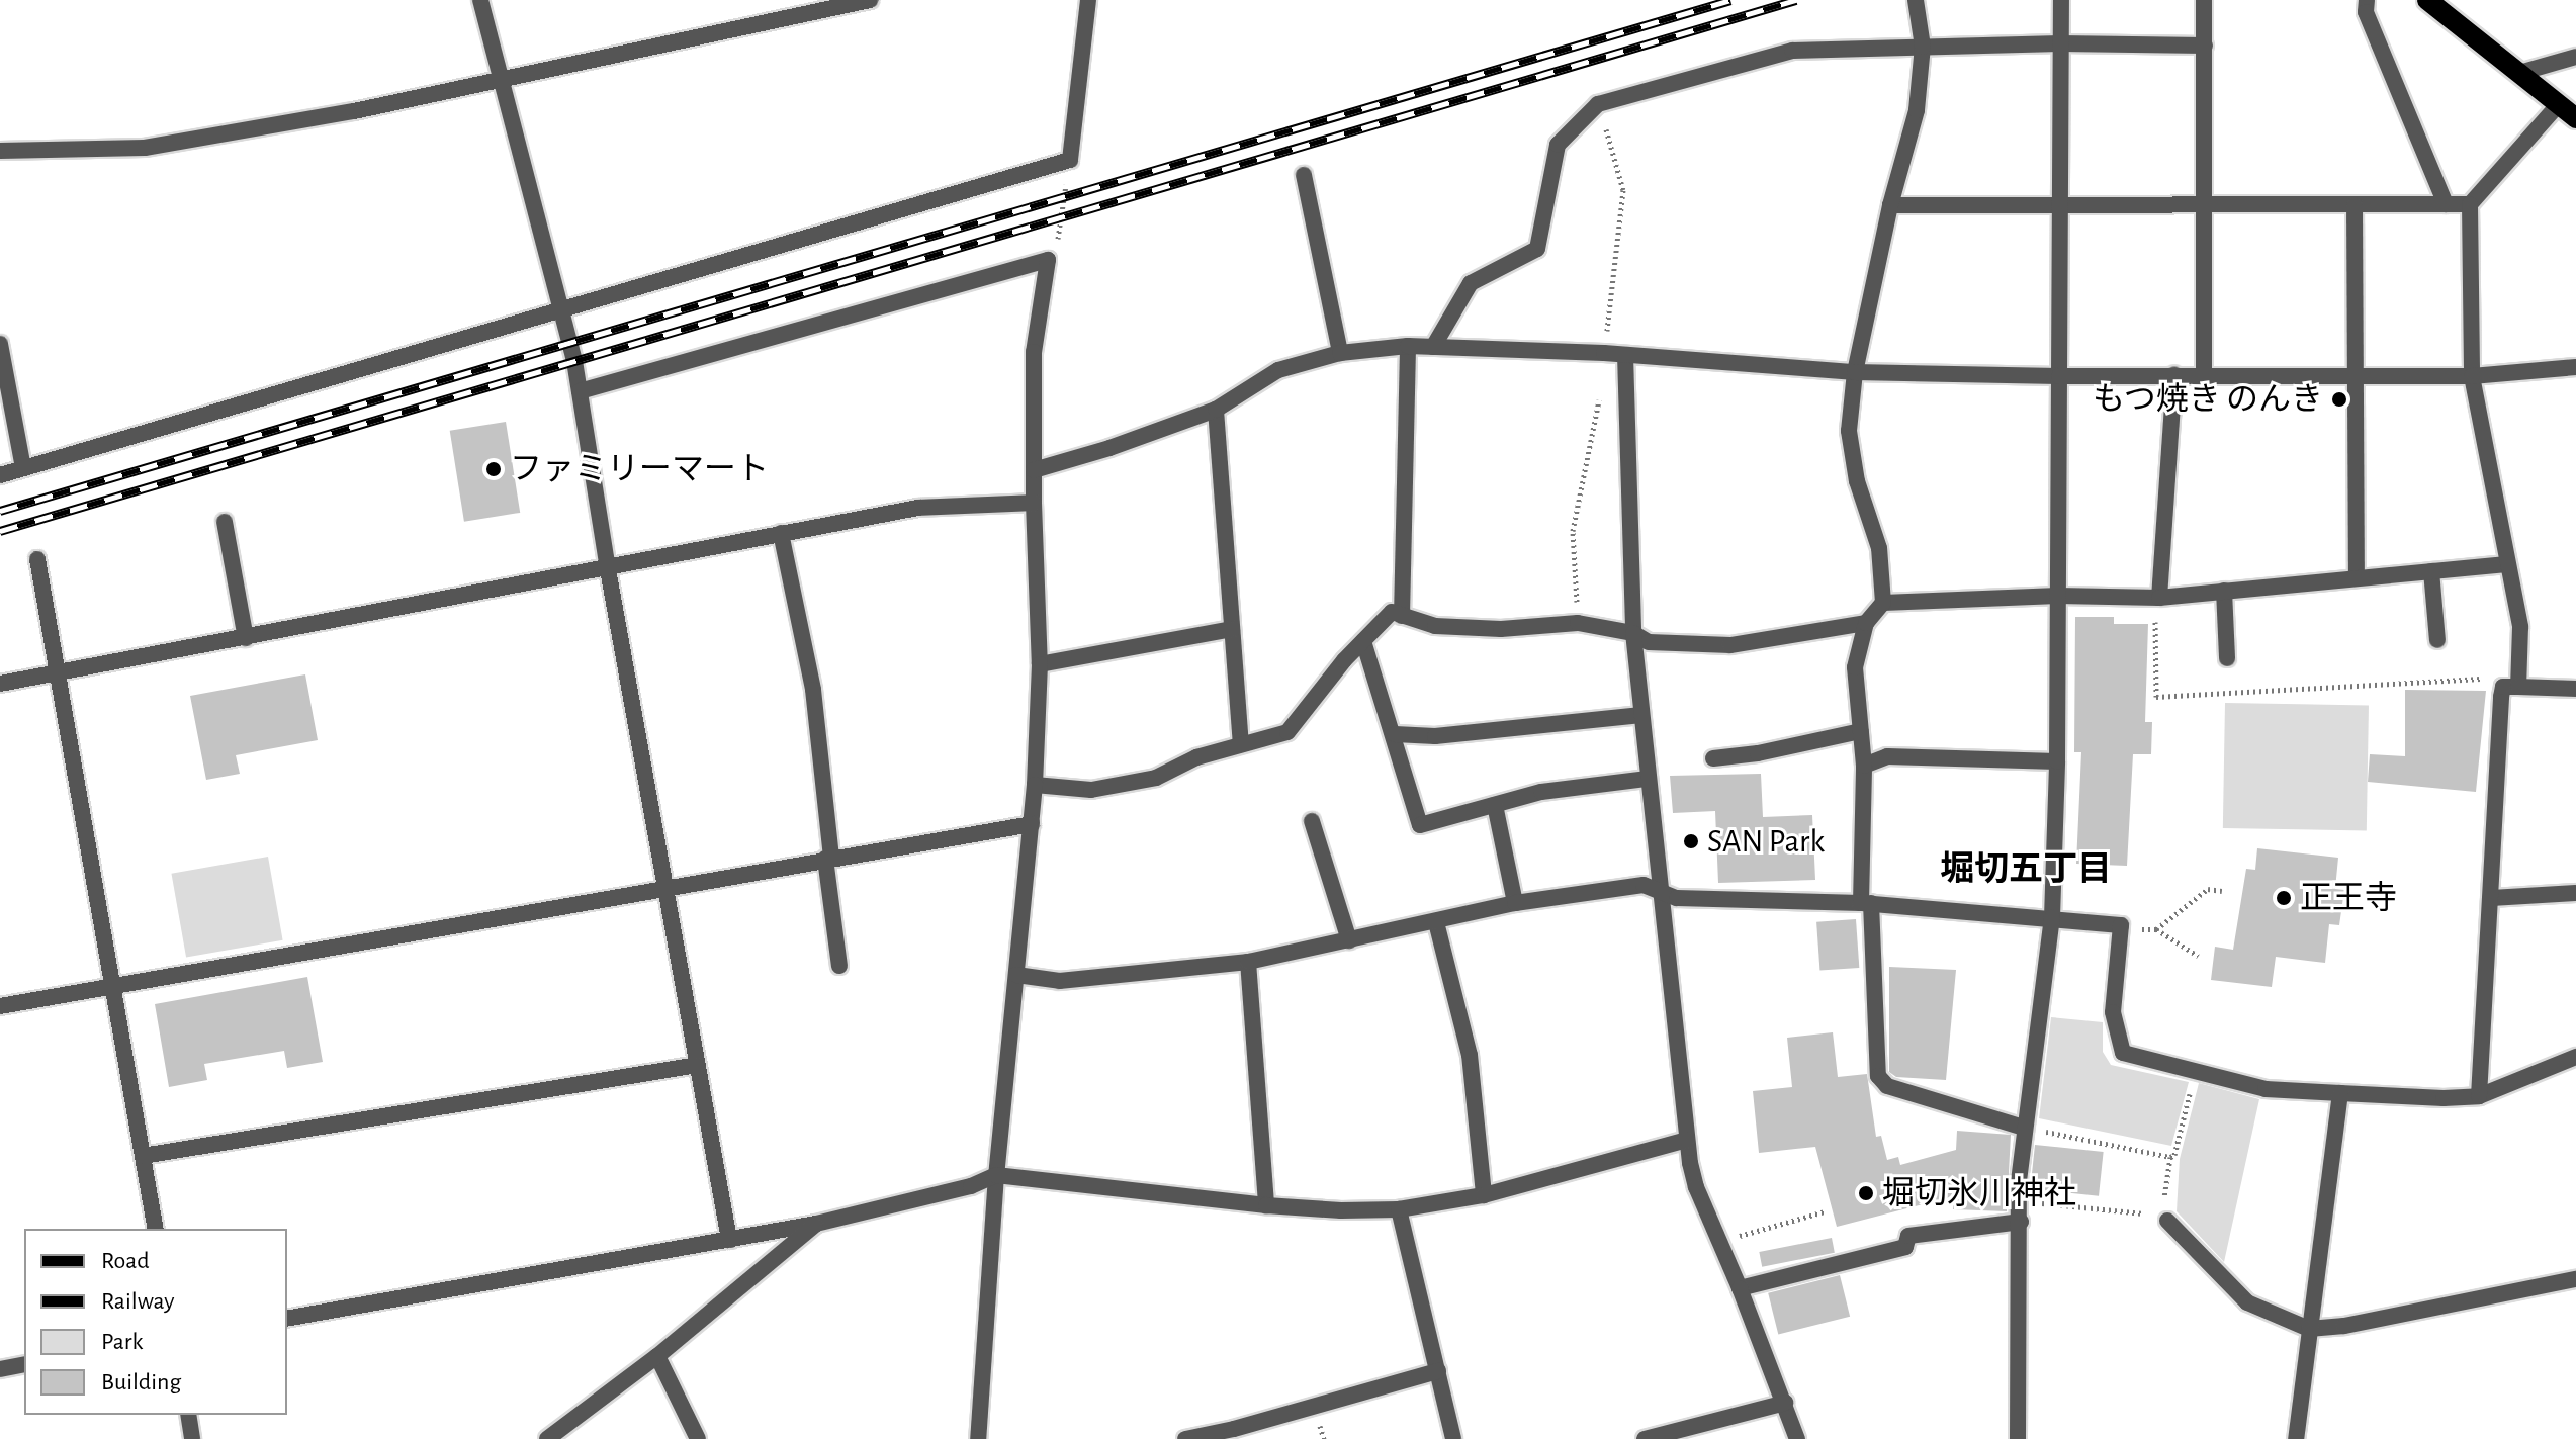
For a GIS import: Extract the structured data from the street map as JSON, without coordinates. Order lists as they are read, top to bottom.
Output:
{
  "districts": ["堀切五丁目"],
  "places": [
    "もつ焼き のんき",
    "ファミリーマート",
    "SAN Park",
    "正王寺",
    "堀切氷川神社"
  ],
  "legend": [
    "Road",
    "Railway",
    "Park",
    "Building"
  ]
}
